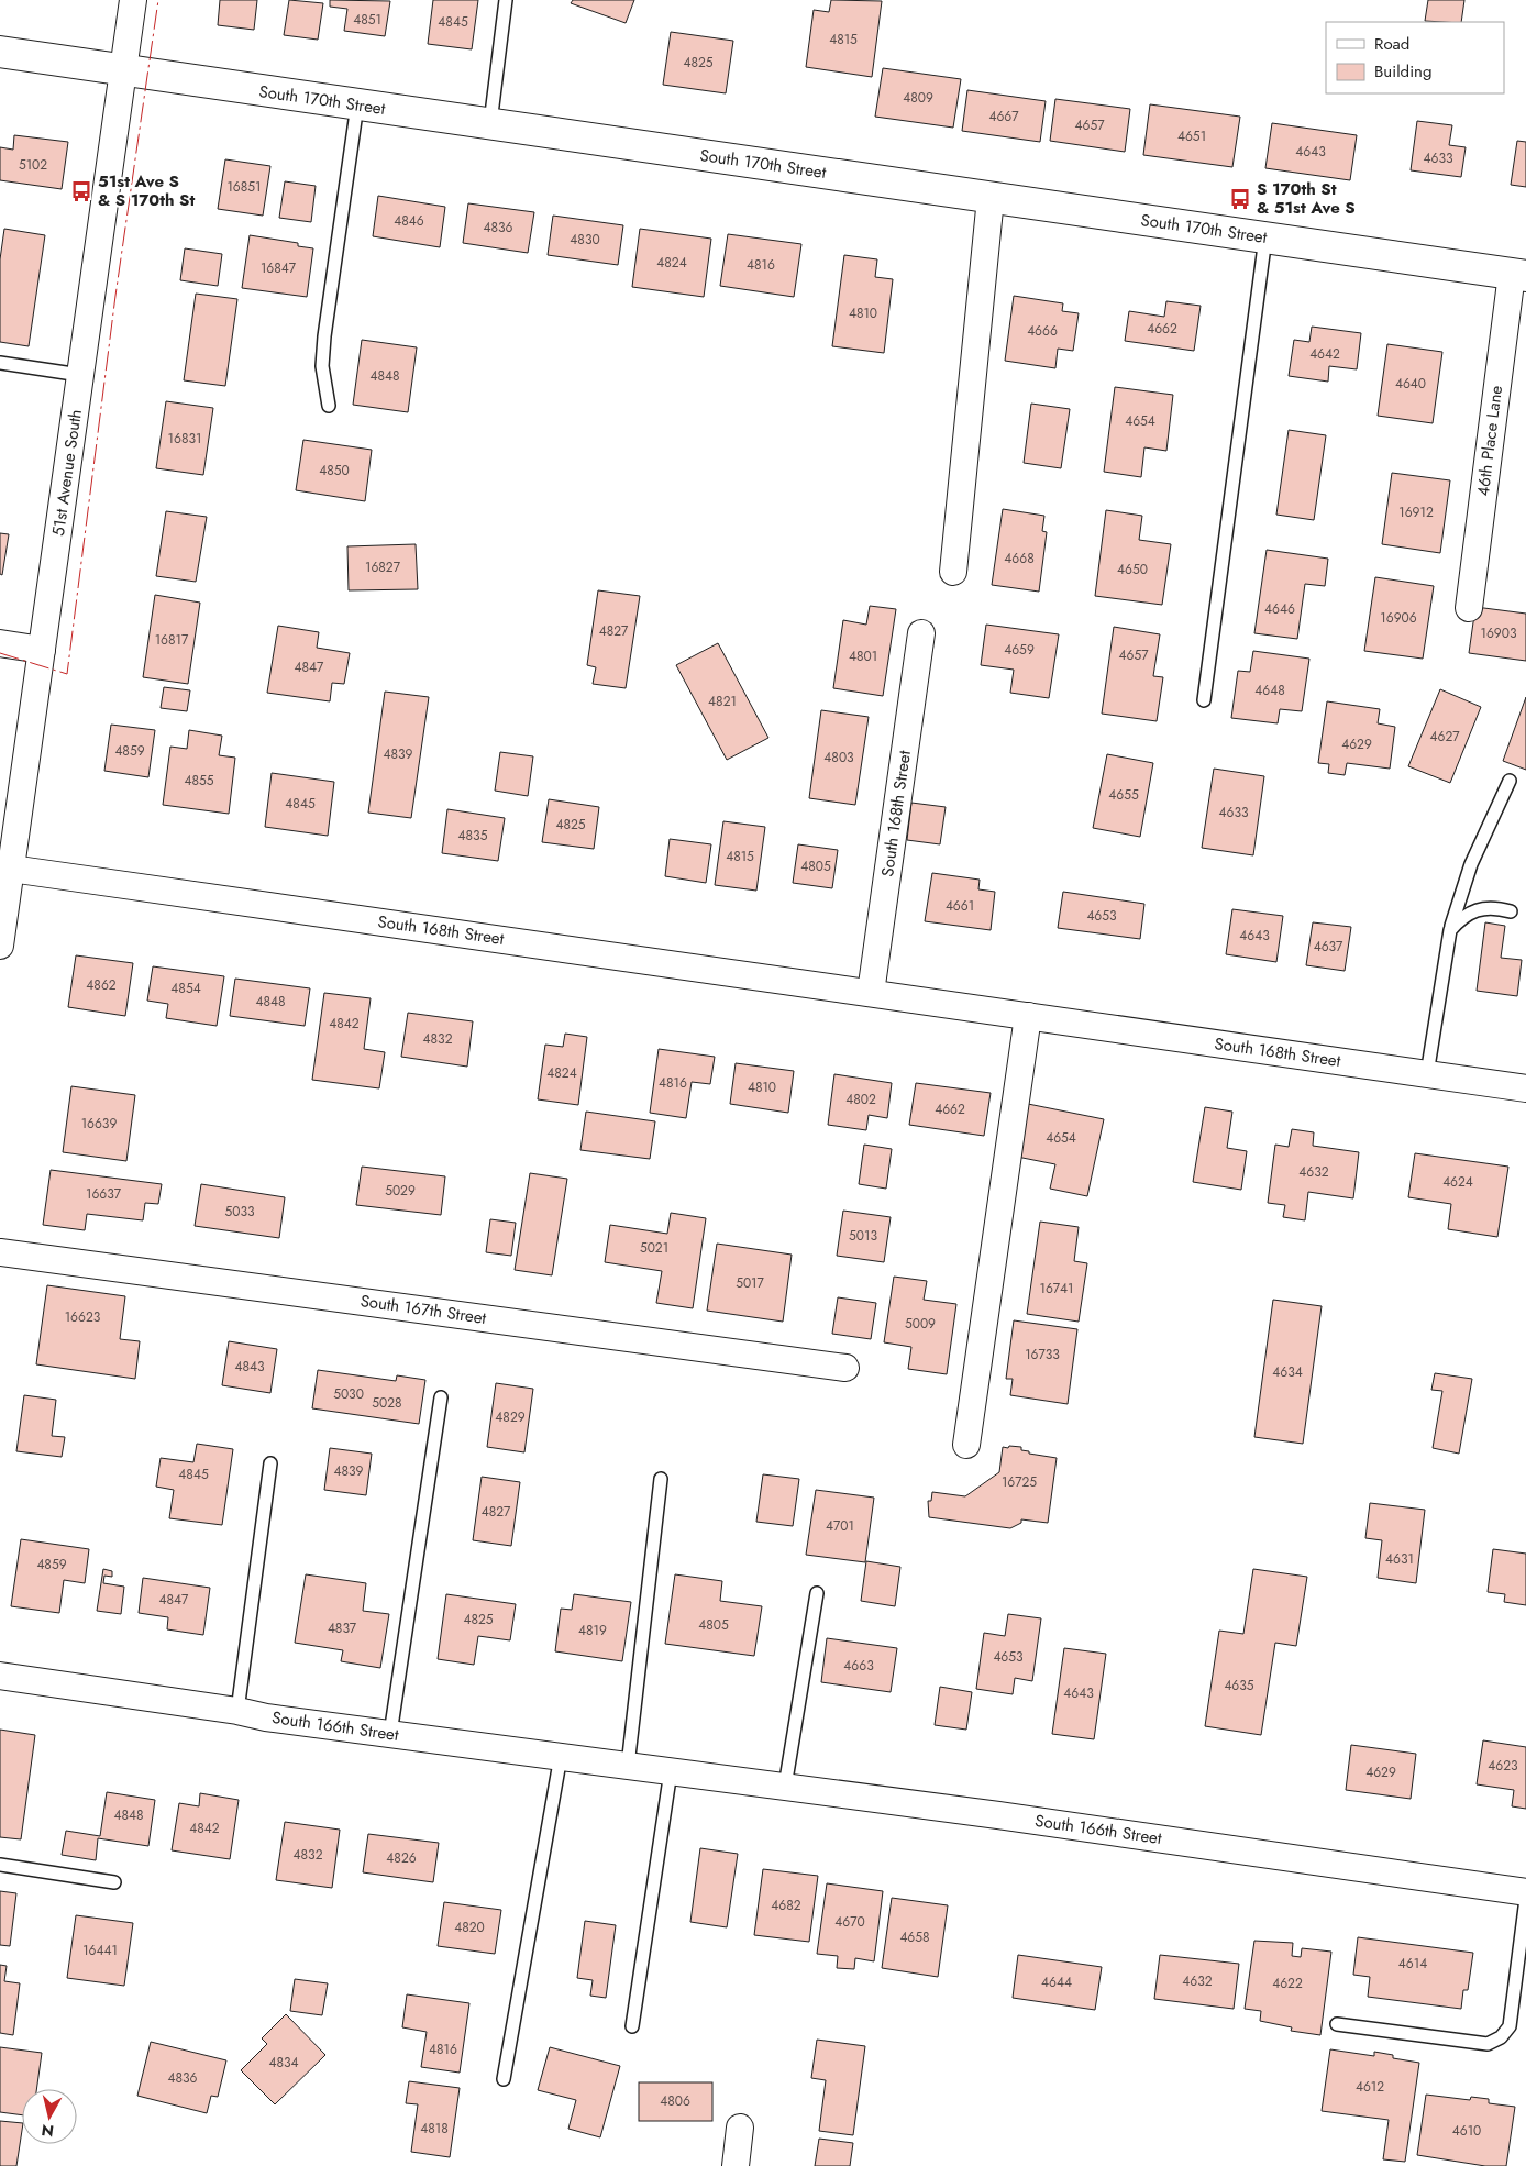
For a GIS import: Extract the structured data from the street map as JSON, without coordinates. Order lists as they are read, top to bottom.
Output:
{
  "streets": {
    "street": [
      "South 170th Street",
      "46th Place Lane",
      "51st Avenue South",
      "South 168th Street",
      "South 167th Street",
      "South 166th Street"
    ]
  },
  "crossings": [
    ["South 170th Street", "46th Place Lane"],
    ["South 170th Street", "51st Avenue South"],
    ["51st Avenue South", "South 168th Street"]
  ],
  "places": {
    "bus stop": ["51st Ave S & S 170th St", "S 170th St & 51st Ave S"]
  },
  "house_numbers": [
    "4851",
    "4845",
    "4815",
    "4825",
    "4809",
    "4667",
    "4657",
    "4651",
    "4643",
    "4633",
    "5102",
    "16851",
    "4846",
    "4836",
    "4830",
    "4824",
    "4816",
    "16847",
    "4810",
    "4662",
    "4666",
    "4642",
    "4848",
    "4640",
    "4654",
    "16831",
    "4850",
    "16912",
    "4668",
    "16827",
    "4650",
    "4646",
    "16906",
    "4827",
    "16903",
    "16817",
    "4659",
    "4657",
    "4801",
    "4847",
    "4648",
    "4821",
    "4627",
    "4629",
    "4859",
    "4839",
    "4803",
    "4855",
    "4655",
    "4845",
    "4633",
    "4825",
    "4835",
    "4815",
    "4805",
    "4661",
    "4653",
    "4643",
    "4637",
    "4862",
    "4854",
    "4848",
    "4842",
    "4832",
    "4824",
    "4816",
    "4810",
    "4802",
    "4662",
    "16639",
    "4654",
    "4632",
    "4624",
    "5029",
    "16637",
    "5033",
    "5013",
    "5021",
    "5017",
    "16741",
    "16623",
    "5009",
    "16733",
    "4843",
    "4634",
    "5030",
    "5028",
    "4829",
    "4839",
    "4845",
    "16725",
    "4827",
    "4701",
    "4631",
    "4859",
    "4847",
    "4825",
    "4805",
    "4837",
    "4819",
    "4653",
    "4663",
    "4635",
    "4643",
    "4623",
    "4629",
    "4848",
    "4842",
    "4832",
    "4826",
    "4682",
    "4670",
    "4820",
    "4658",
    "16441",
    "4614",
    "4632",
    "4644",
    "4622",
    "4816",
    "4834",
    "4836",
    "4612",
    "4806",
    "4818",
    "4610"
  ],
  "legend": ["Road", "Building"],
  "north": "bottom"
}
